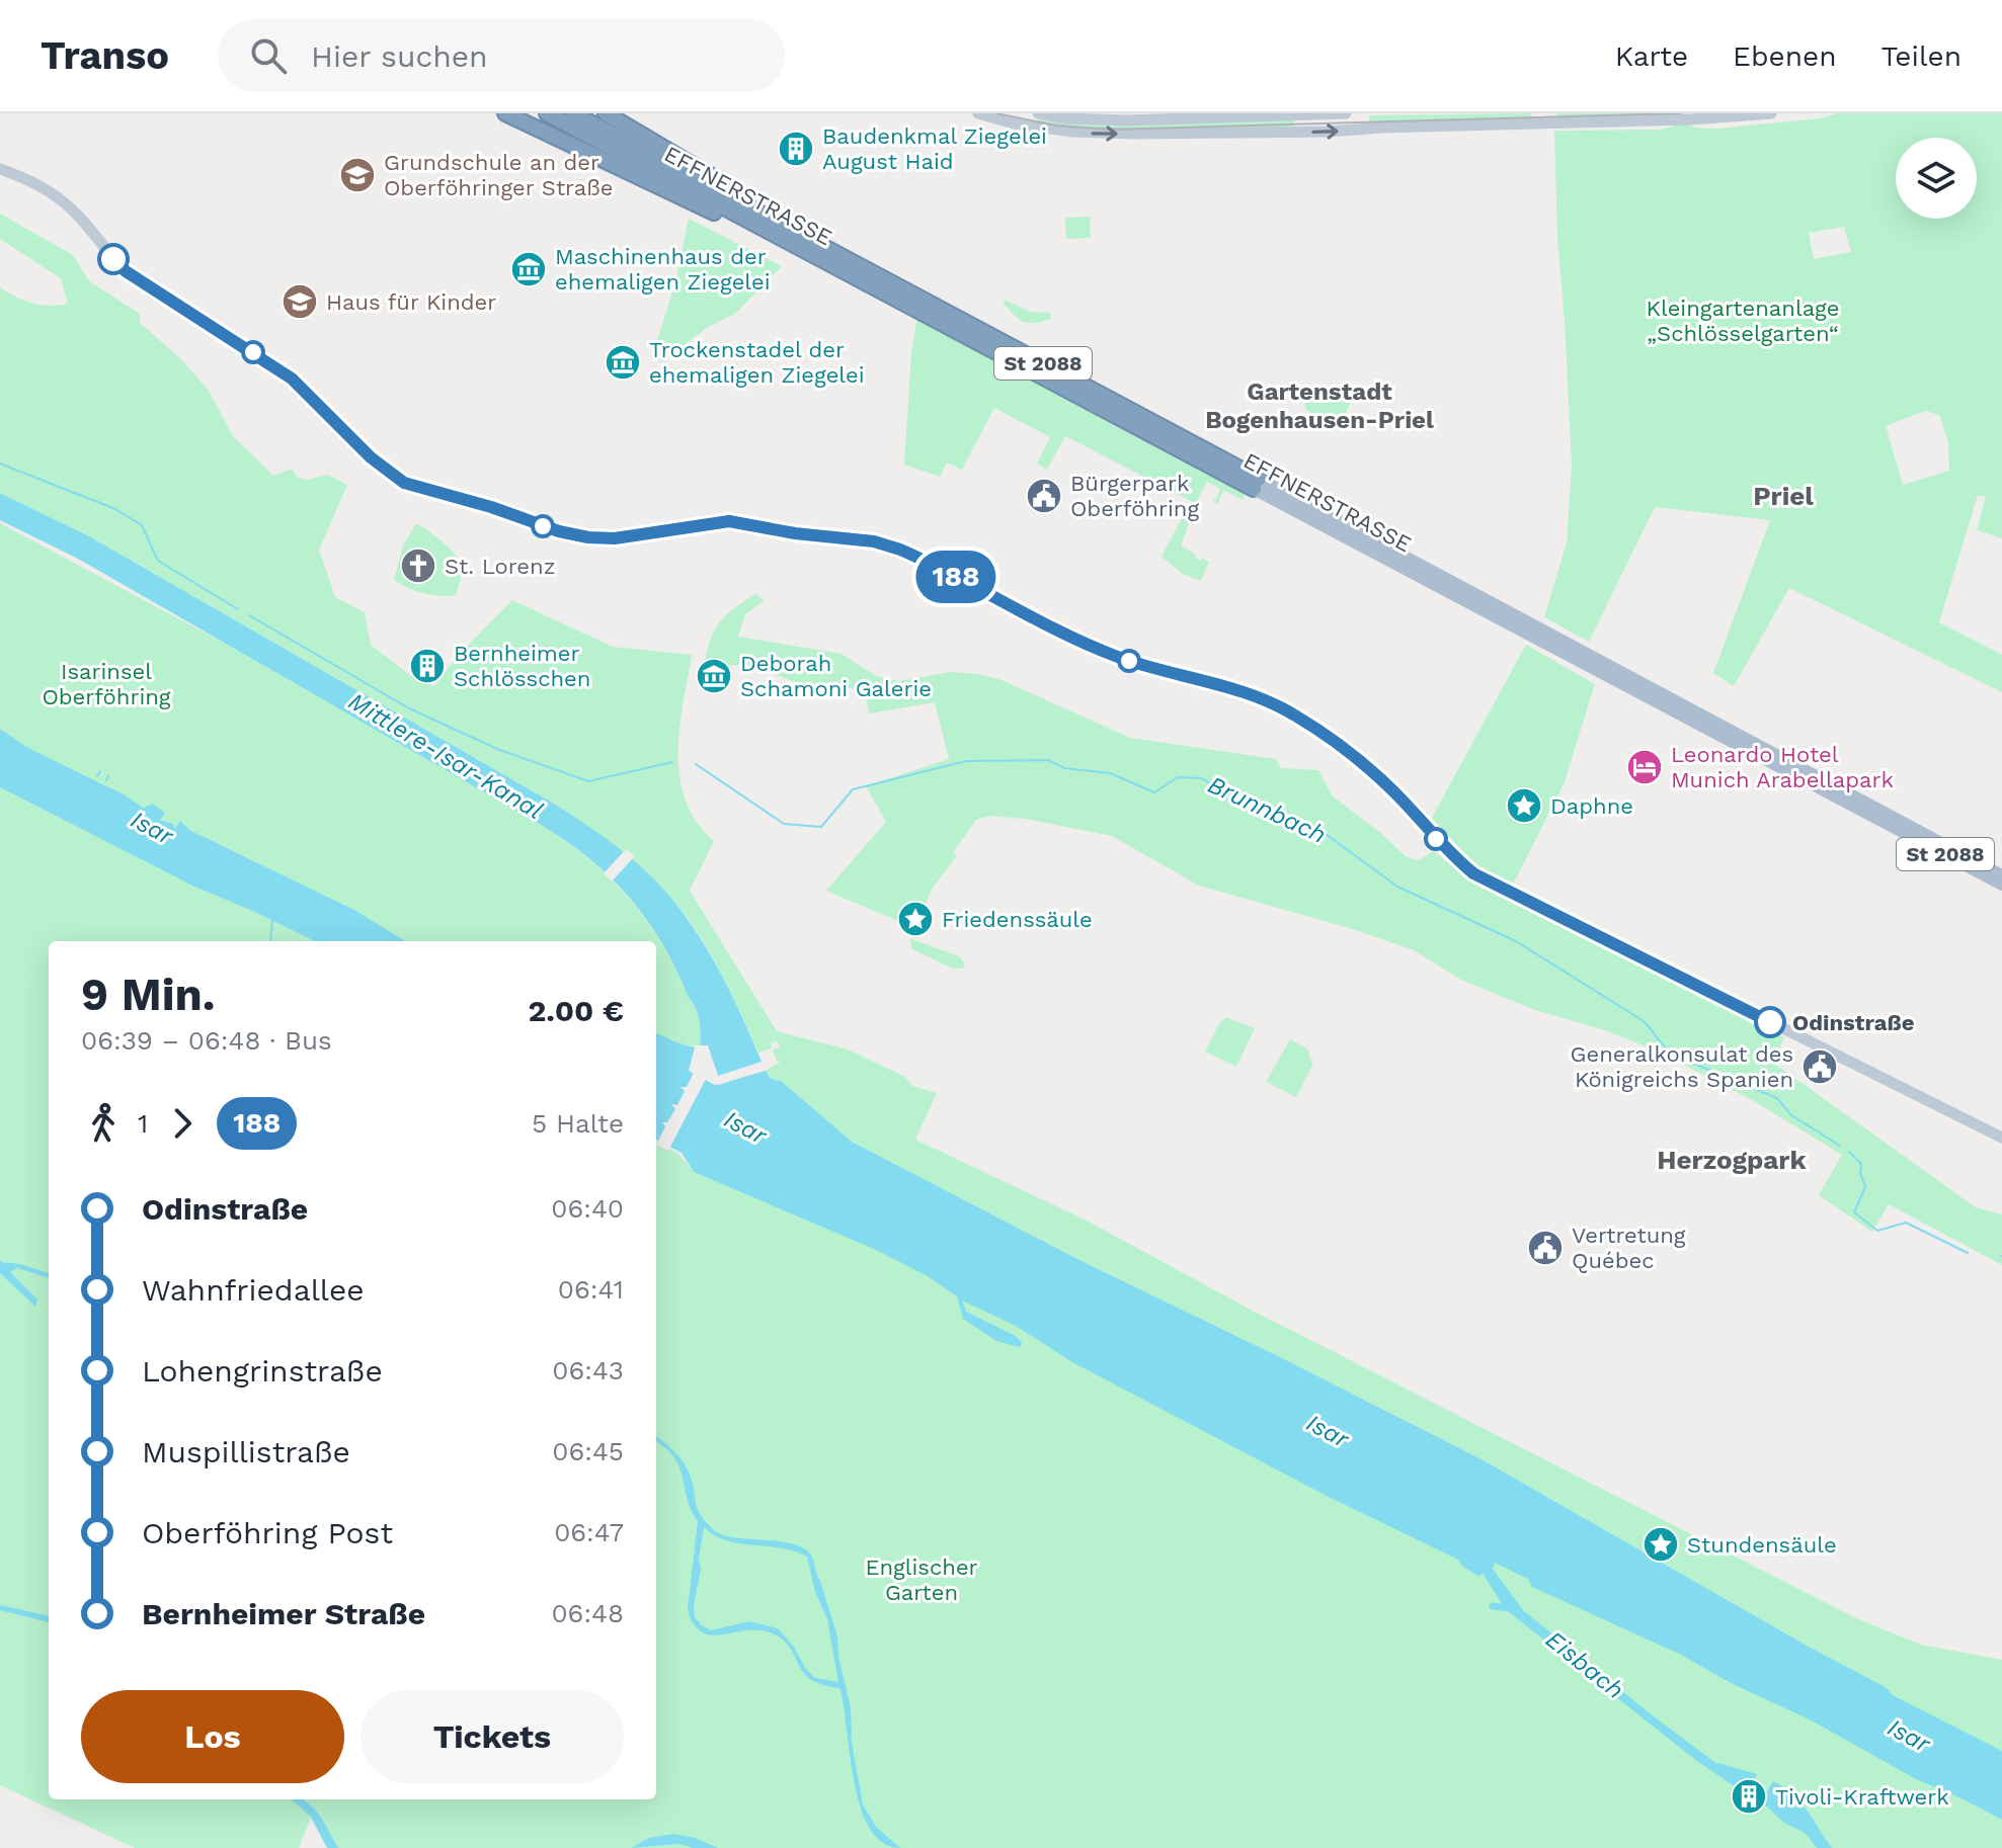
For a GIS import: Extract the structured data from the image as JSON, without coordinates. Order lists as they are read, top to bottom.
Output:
{
  "streets": {
    "highway": ["EFFNERSTRASSE", "St 2088"]
  },
  "districts": ["Gartenstadt Bogenhausen-Priel", "Priel", "Herzogpark"],
  "water": [
    "Mittlere-Isar-Kanal",
    "Brunnbach",
    "Isar",
    "Eisbach"
  ],
  "parks": ["Kleingartenanlage „Schlösselgarten“", "Isarinsel Oberföhring", "Englischer Garten"],
  "places": {
    "building": ["Baudenkmal Ziegelei August Haid", "Bernheimer Schlösschen", "Tivoli-Kraftwerk"],
    "school or university": ["Grundschule an der Oberföhringer Straße", "Haus für Kinder"],
    "museum": ["Maschinenhaus der ehemaligen Ziegelei", "Trockenstadel der ehemaligen Ziegelei", "Deborah Schamoni Galerie"],
    "public building": ["Bürgerpark Oberföhring", "Generalkonsulat des Königreichs Spanien", "Vertretung Québec"],
    "church": ["St. Lorenz"],
    "hotel": ["Leonardo Hotel Munich Arabellapark"],
    "place": ["Daphne", "Friedenssäule", "Stundensäule"],
    "other": ["Odinstraße"]
  },
  "lines": ["bus line 188"],
  "page": {
    "header": "Transo",
    "search": "Hier suchen",
    "nav": ["Karte", "Ebenen", "Teilen"],
    "on_map": "188",
    "heading": ["9 Min.", "06:39 – 06:48 · Bus", "2.00 €"],
    "legs": ["1", "188", "5 Halte"],
    "list": [
      {
        "name": "Odinstraße",
        "value": "06:40"
      },
      {
        "name": "Wahnfriedallee",
        "value": "06:41"
      },
      {
        "name": "Lohengrinstraße",
        "value": "06:43"
      },
      {
        "name": "Muspillistraße",
        "value": "06:45"
      },
      {
        "name": "Oberföhring Post",
        "value": "06:47"
      },
      {
        "name": "Bernheimer Straße",
        "value": "06:48"
      }
    ],
    "buttons": ["Los", "Tickets"]
  }
}
